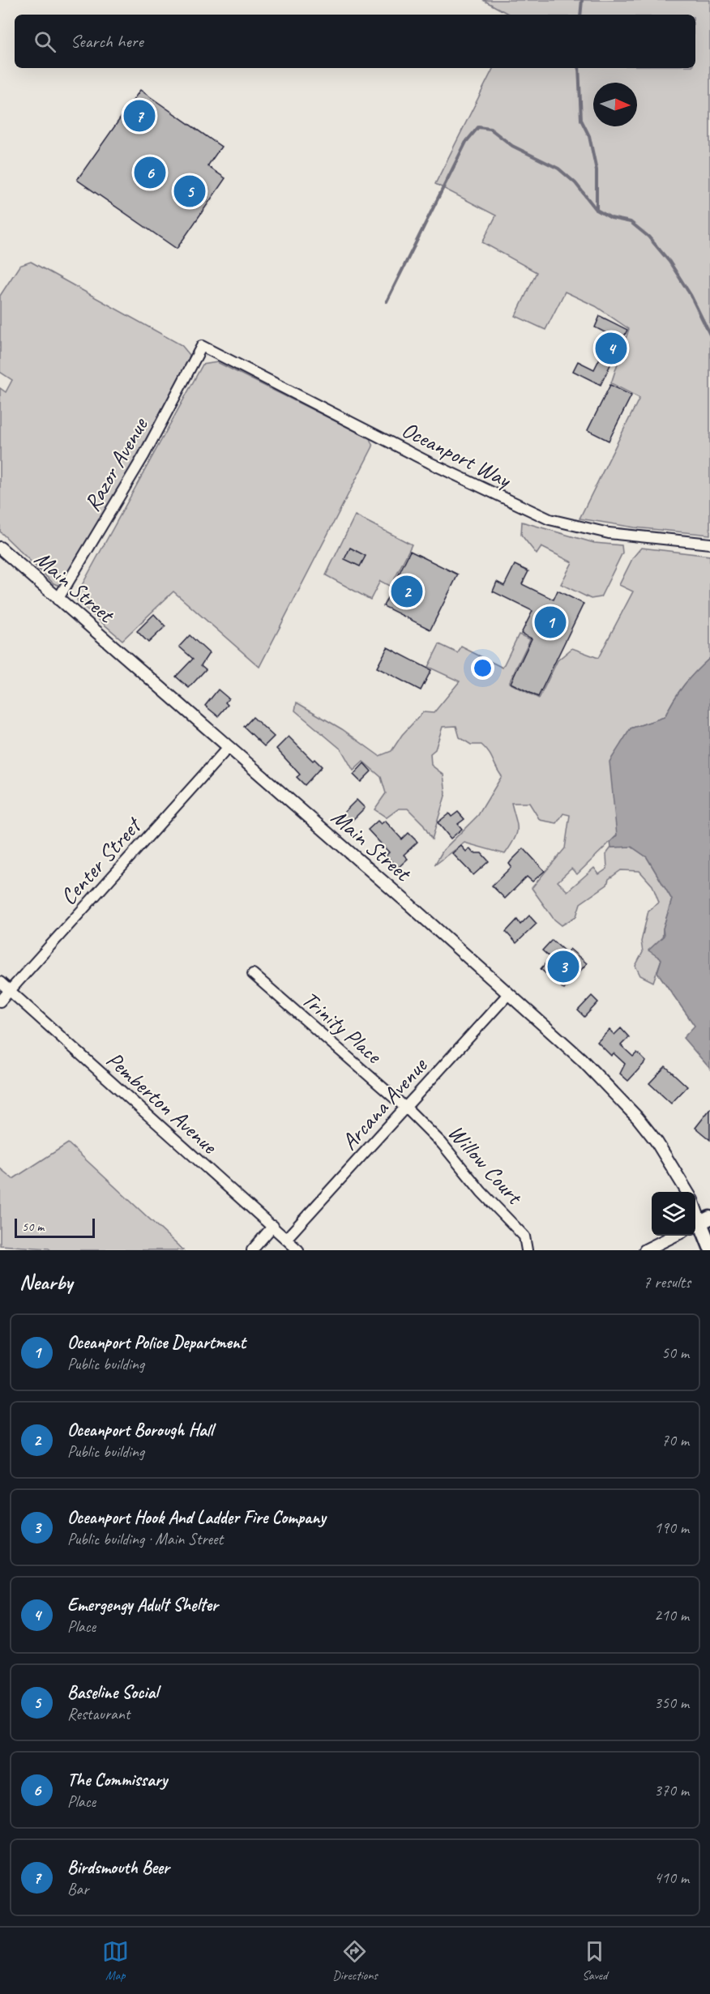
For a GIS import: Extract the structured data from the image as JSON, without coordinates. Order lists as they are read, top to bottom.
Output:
{
  "streets": {
    "street": [
      "Oceanport Way",
      "Razor Avenue",
      "Main Street",
      "Center Street",
      "Trinity Place",
      "Pemberton Avenue",
      "Arcana Avenue",
      "Willow Court"
    ]
  },
  "crossings": [
    ["Oceanport Way", "Razor Avenue"],
    ["Razor Avenue", "Main Street"],
    ["Main Street", "Center Street"],
    ["Main Street", "Arcana Avenue"],
    ["Center Street", "Pemberton Avenue"],
    ["Trinity Place", "Arcana Avenue"],
    ["Trinity Place", "Willow Court"],
    ["Pemberton Avenue", "Arcana Avenue"],
    ["Arcana Avenue", "Willow Court"]
  ],
  "scale_bar": "50 m",
  "north": "right",
  "page": {
    "search": "Search here",
    "pins": [
      "7",
      "6",
      "5",
      "4",
      "2",
      "1",
      "3"
    ],
    "scale": "50 m",
    "heading": ["Nearby", "7 results"],
    "list": [
      {
        "mark": "1",
        "name": "Oceanport Police Department",
        "note": "Public building",
        "value": "50 m"
      },
      {
        "mark": "2",
        "name": "Oceanport Borough Hall",
        "note": "Public building",
        "value": "70 m"
      },
      {
        "mark": "3",
        "name": "Oceanport Hook And Ladder Fire Company",
        "note": "Public building · Main Street",
        "value": "190 m"
      },
      {
        "mark": "4",
        "name": "Emergengy Adult Shelter",
        "note": "Place",
        "value": "210 m"
      },
      {
        "mark": "5",
        "name": "Baseline Social",
        "note": "Restaurant",
        "value": "350 m"
      },
      {
        "mark": "6",
        "name": "The Commissary",
        "note": "Place",
        "value": "370 m"
      },
      {
        "mark": "7",
        "name": "Birdsmouth Beer",
        "note": "Bar",
        "value": "410 m"
      }
    ],
    "nav": ["Map", "Directions", "Saved"]
  }
}
